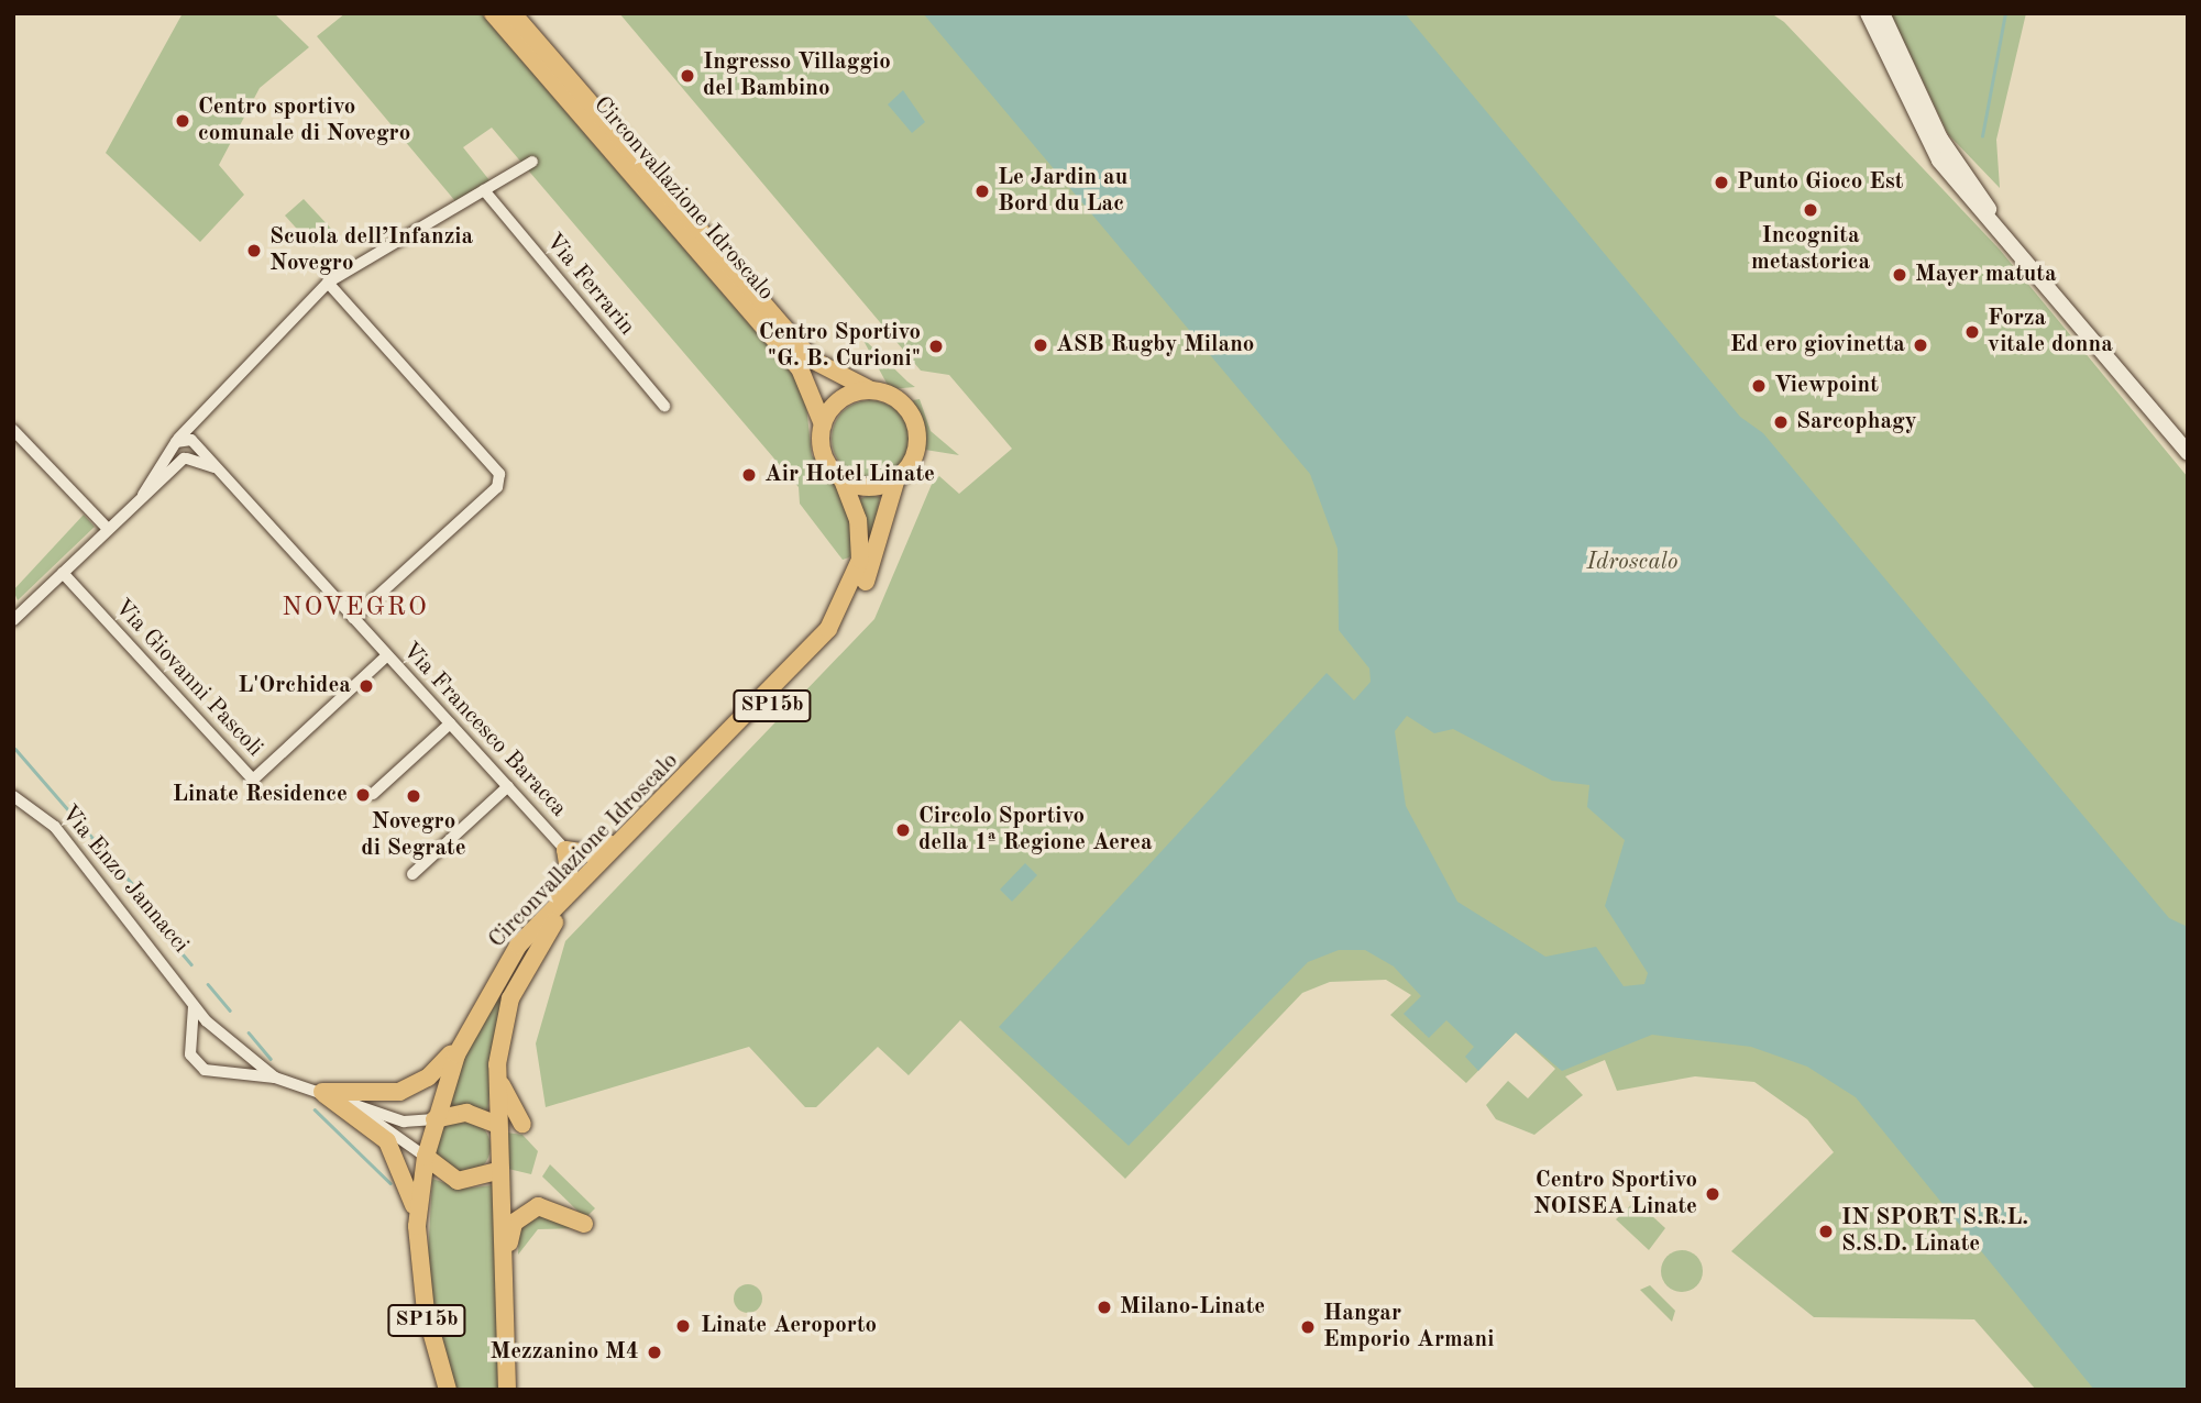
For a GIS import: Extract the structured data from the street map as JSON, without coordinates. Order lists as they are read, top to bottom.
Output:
{
  "streets": {
    "main road": ["Circonvallazione Idroscalo", "SP15b"],
    "street": [
      "Via Ferrarin",
      "Via Giovanni Pascoli",
      "Via Francesco Baracca",
      "Via Enzo Jannacci"
    ]
  },
  "crossings": [
    ["Circonvallazione Idroscalo", "SP15b"],
    ["Circonvallazione Idroscalo", "Via Enzo Jannacci"],
    ["Via Giovanni Pascoli", "Via Francesco Baracca"]
  ],
  "districts": ["NOVEGRO"],
  "parks": ["Idroscalo"],
  "places": [
    "Ingresso Villaggio del Bambino",
    "Centro sportivo comunale di Novegro",
    "Punto Gioco Est",
    "Le Jardin au Bord du Lac",
    "Incognita metastorica",
    "Scuola dell’Infanzia Novegro",
    "Mayer matuta",
    "Forza vitale donna",
    "ASB Rugby Milano",
    "Ed ero giovinetta",
    "Centro Sportivo \"G. B. Curioni\"",
    "Viewpoint",
    "Sarcophagy",
    "Air Hotel Linate",
    "L'Orchidea",
    "Linate Residence",
    "Novegro di Segrate",
    "Circolo Sportivo della 1ª Regione Aerea",
    "Centro Sportivo NOISEA Linate",
    "IN SPORT S.R.L. S.S.D. Linate",
    "Milano-Linate",
    "Linate Aeroporto",
    "Hangar Emporio Armani",
    "Mezzanino M4"
  ]
}
